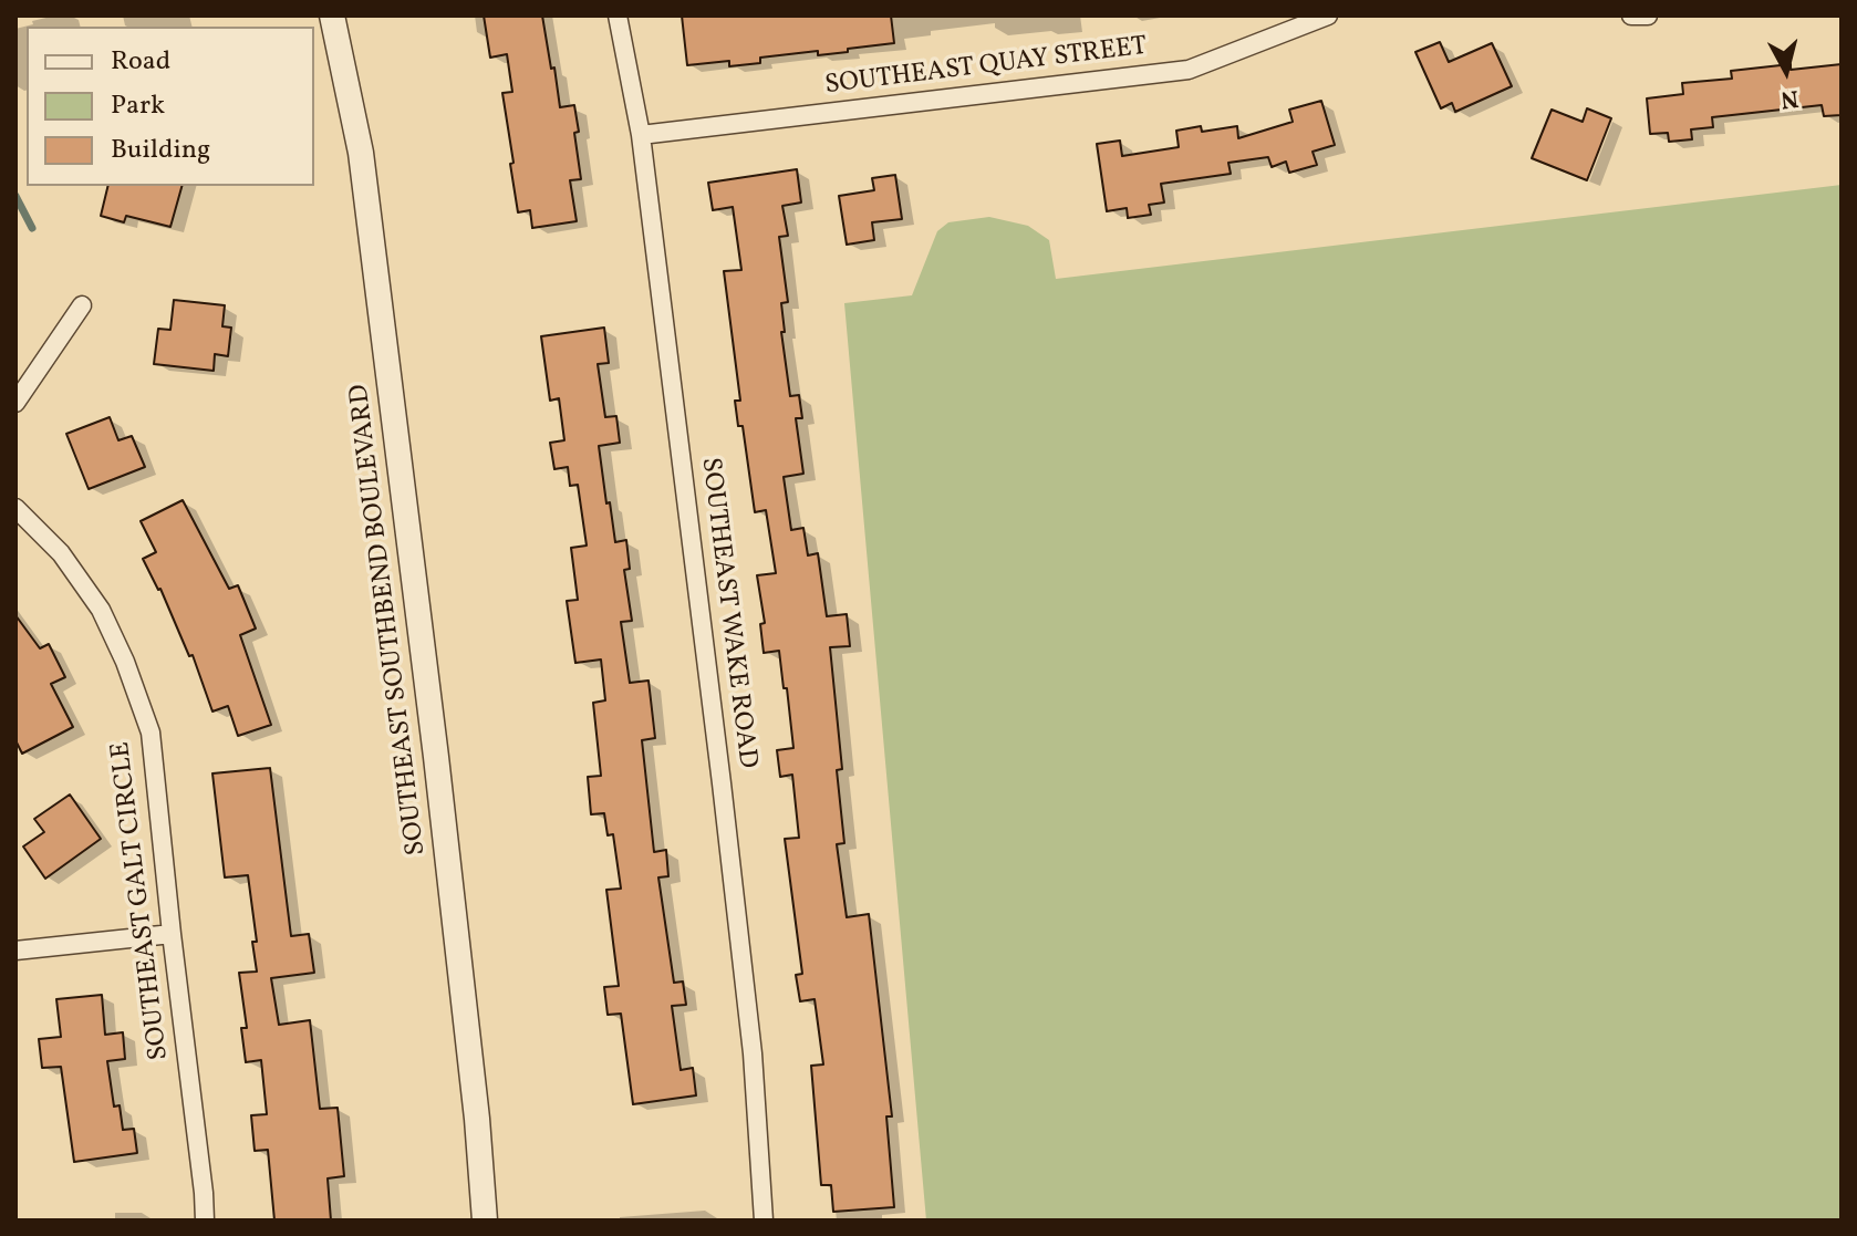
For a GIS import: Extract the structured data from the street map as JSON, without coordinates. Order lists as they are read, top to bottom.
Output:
{
  "streets": {
    "street": [
      "SOUTHEAST QUAY STREET",
      "SOUTHEAST WAKE ROAD",
      "SOUTHEAST SOUTHBEND BOULEVARD",
      "SOUTHEAST GALT CIRCLE"
    ]
  },
  "crossings": [
    ["SOUTHEAST QUAY STREET", "SOUTHEAST WAKE ROAD"]
  ],
  "legend": ["Road", "Park", "Building"],
  "north": "bottom"
}
